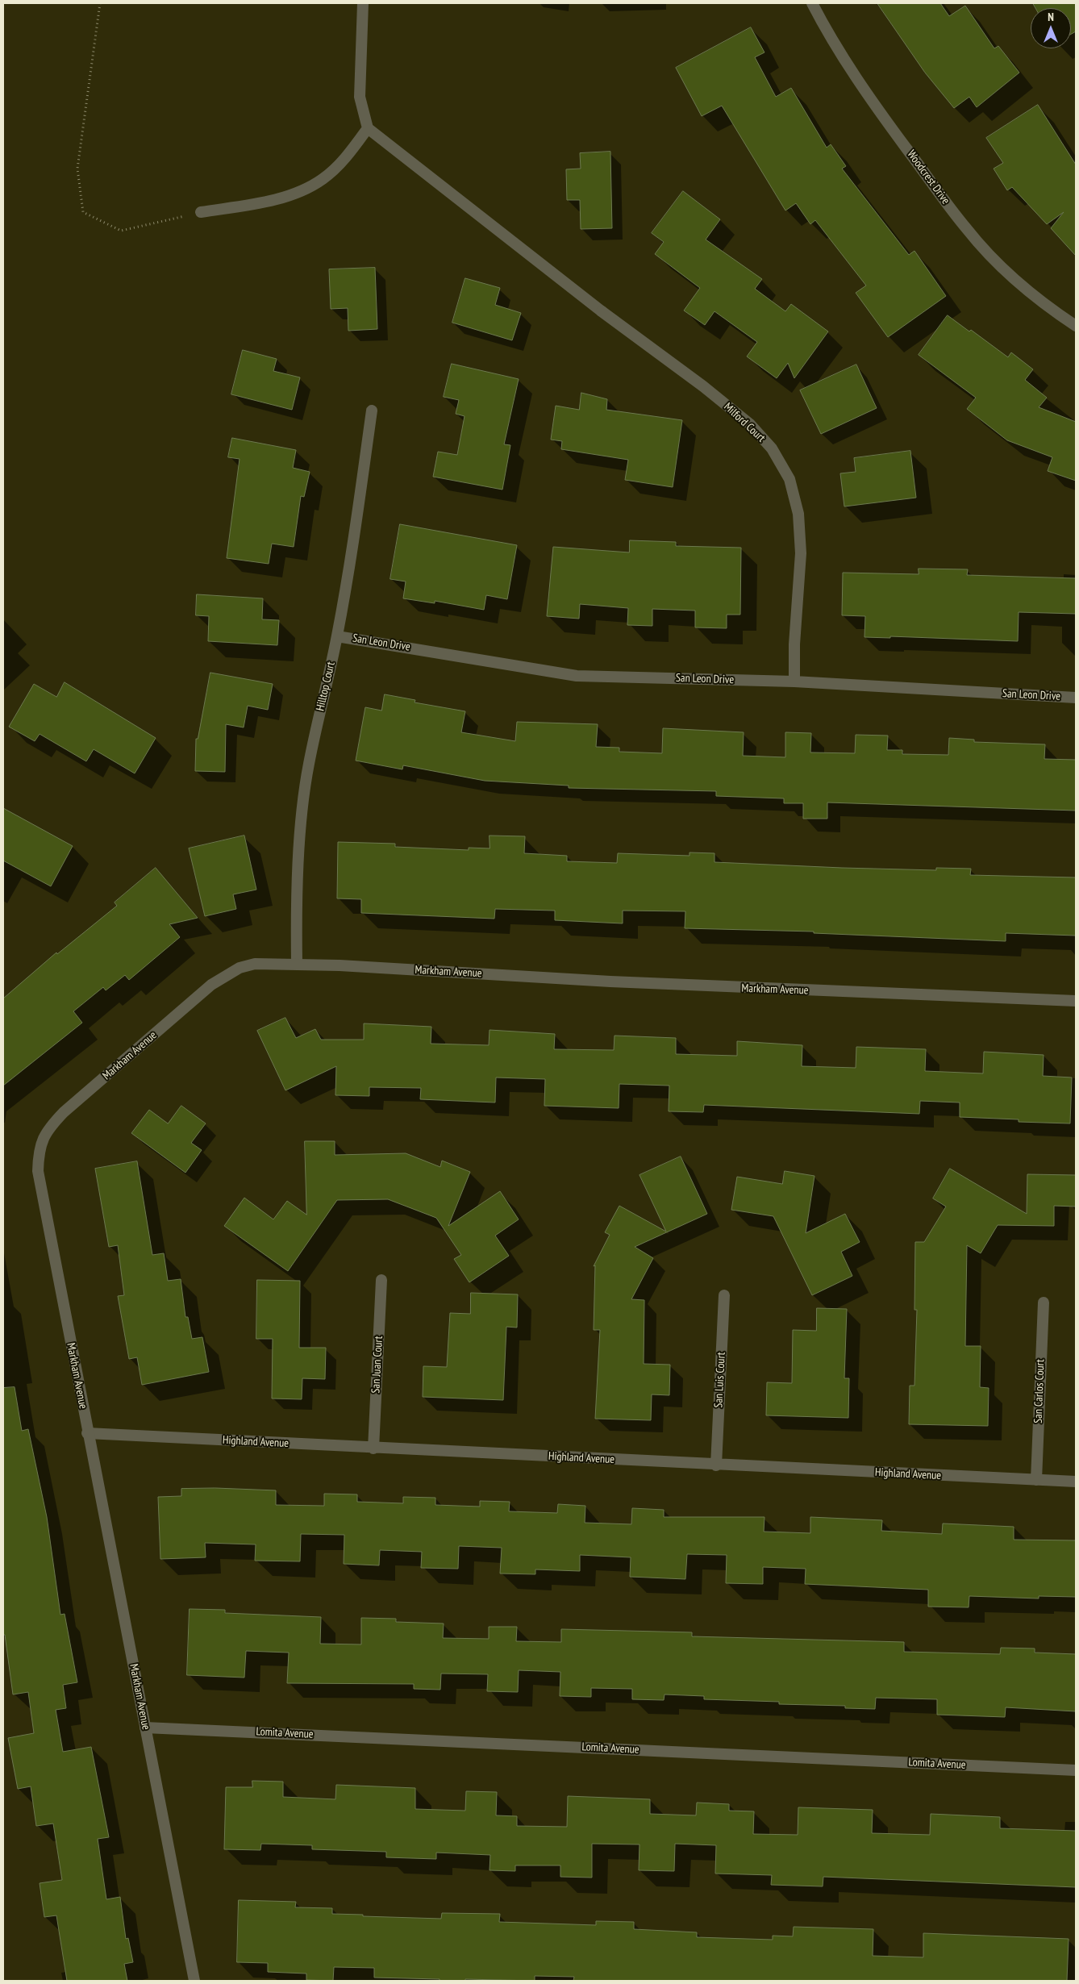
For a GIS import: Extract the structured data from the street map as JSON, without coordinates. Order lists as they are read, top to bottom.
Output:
{
  "streets": {
    "street": [
      "Woodcrest Drive",
      "Milford Court",
      "San Leon Drive",
      "Hilltop Court",
      "Markham Avenue",
      "San Juan Court",
      "San Luis Court",
      "San Carlos Court",
      "Highland Avenue",
      "Lomita Avenue"
    ]
  },
  "crossings": [
    ["Milford Court", "San Leon Drive"],
    ["San Leon Drive", "Hilltop Court"],
    ["Hilltop Court", "Markham Avenue"],
    ["Markham Avenue", "Highland Avenue"],
    ["Markham Avenue", "Lomita Avenue"],
    ["San Juan Court", "Highland Avenue"],
    ["San Luis Court", "Highland Avenue"],
    ["San Carlos Court", "Highland Avenue"]
  ],
  "north": "top"
}
